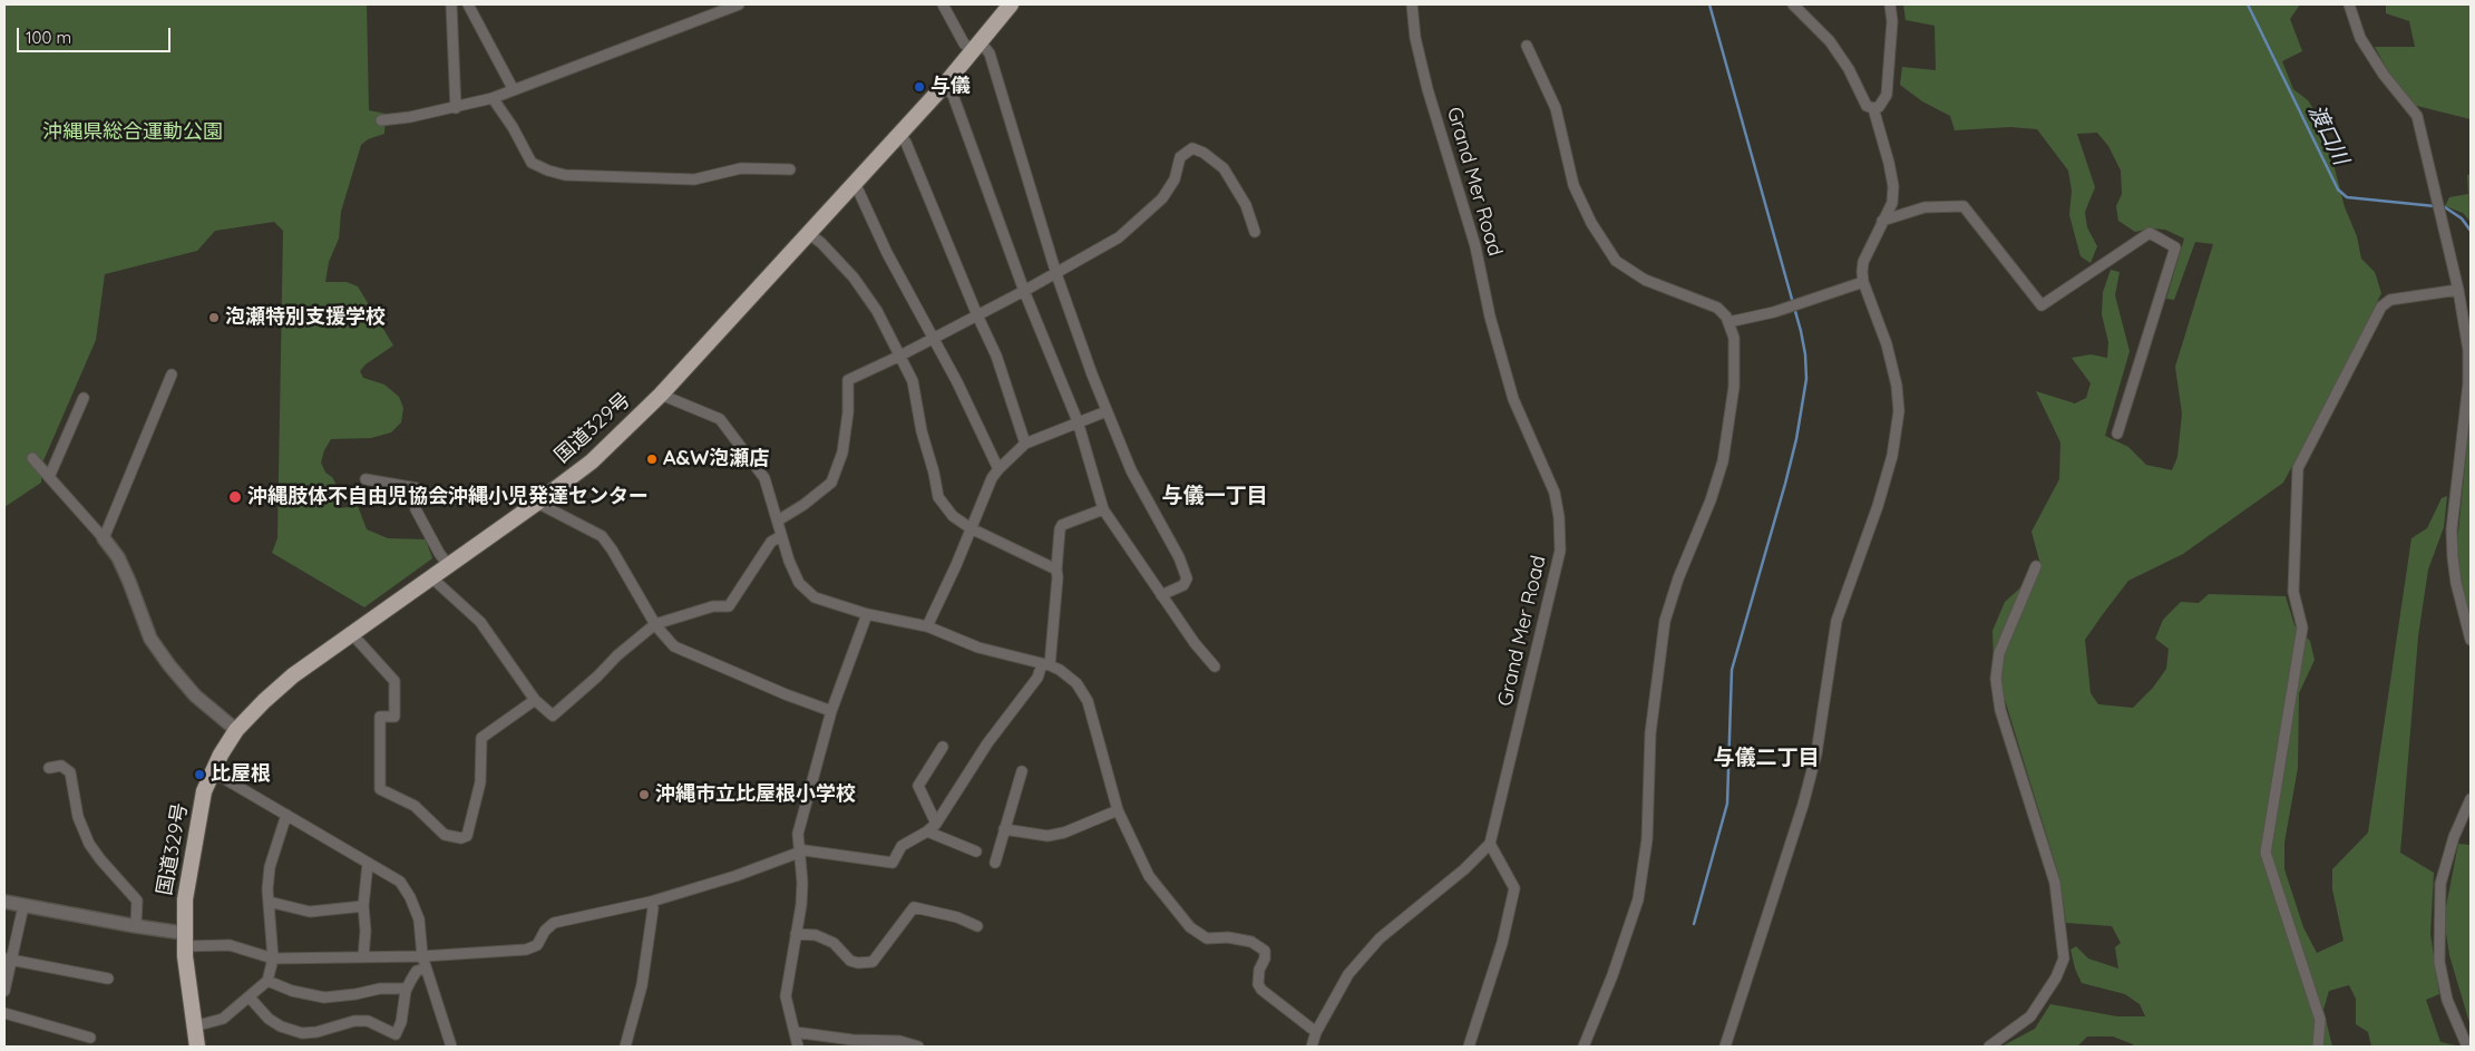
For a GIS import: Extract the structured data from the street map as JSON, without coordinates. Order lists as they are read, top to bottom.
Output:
{
  "streets": {
    "highway": ["国道329号"],
    "street": ["Grand Mer Road"]
  },
  "districts": ["与儀一丁目", "与儀二丁目"],
  "water": ["渡口川"],
  "parks": ["沖縄県総合運動公園"],
  "places": [
    "与儀",
    "泡瀬特別支援学校",
    "A&W泡瀬店",
    "沖縄肢体不自由児協会沖縄小児発達センター",
    "比屋根",
    "沖縄市立比屋根小学校"
  ],
  "scale_bar": "100 m"
}
